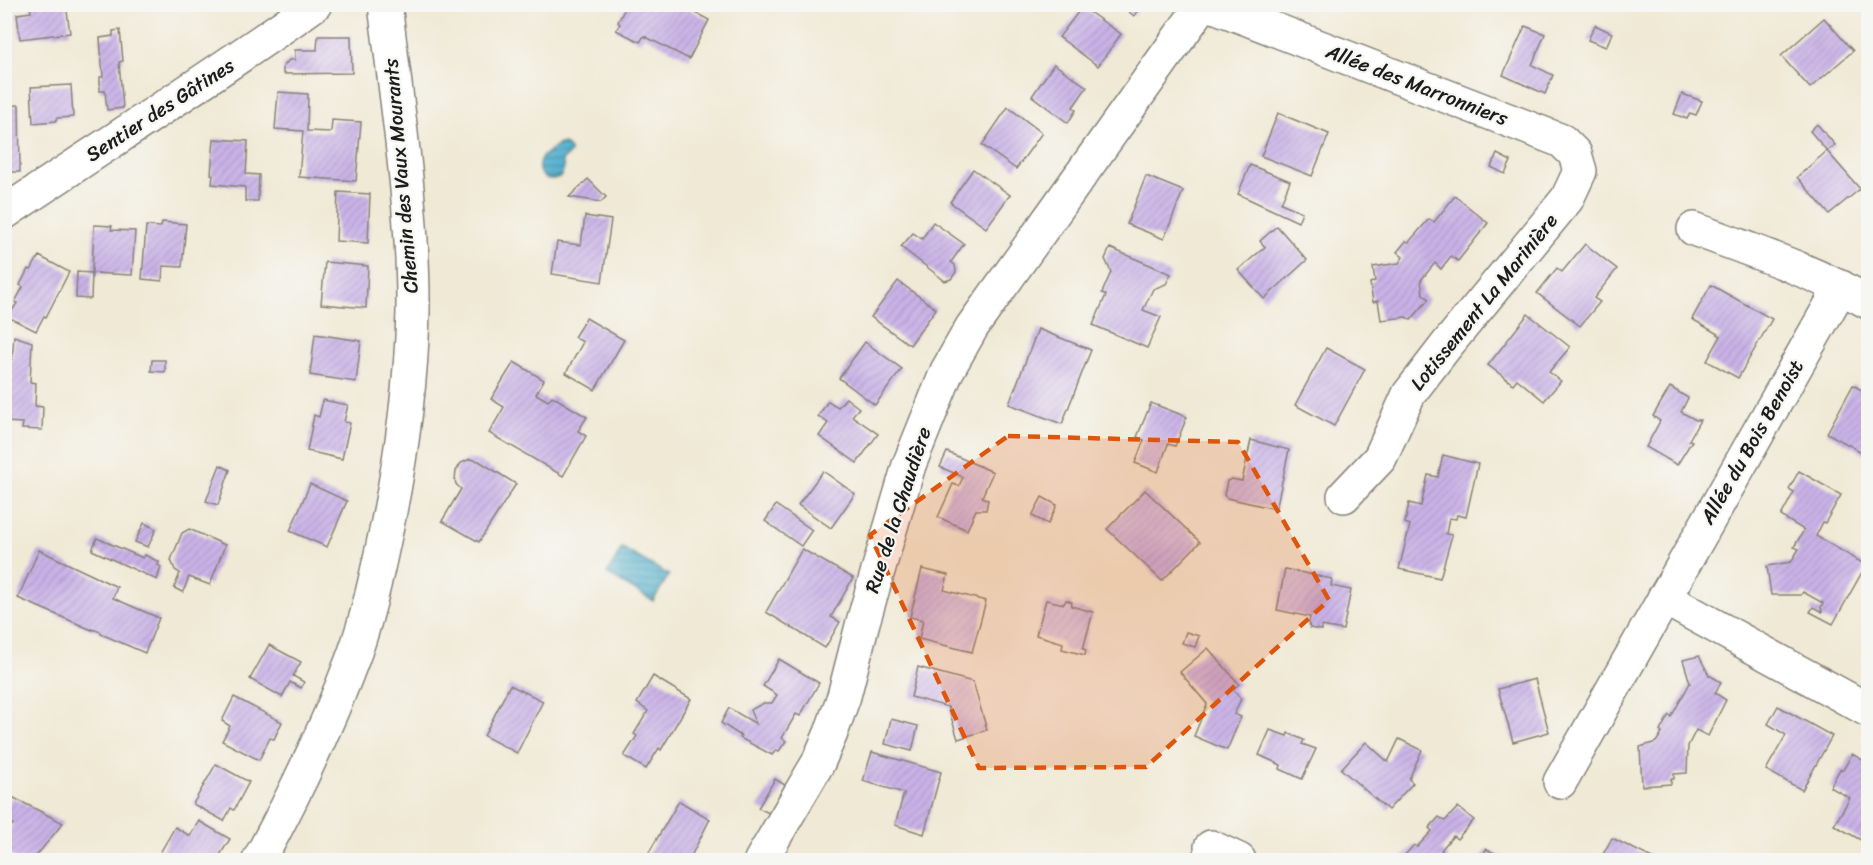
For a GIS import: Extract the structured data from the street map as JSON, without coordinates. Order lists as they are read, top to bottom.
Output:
{
  "streets": {
    "street": [
      "Allée des Marronniers",
      "Sentier des Gâtines",
      "Chemin des Vaux Mourants",
      "Lotissement La Marinière",
      "Allée du Bois Benoist",
      "Rue de la Chaudière"
    ]
  },
  "crossings": [
    ["Allée des Marronniers", "Lotissement La Marinière"]
  ]
}
